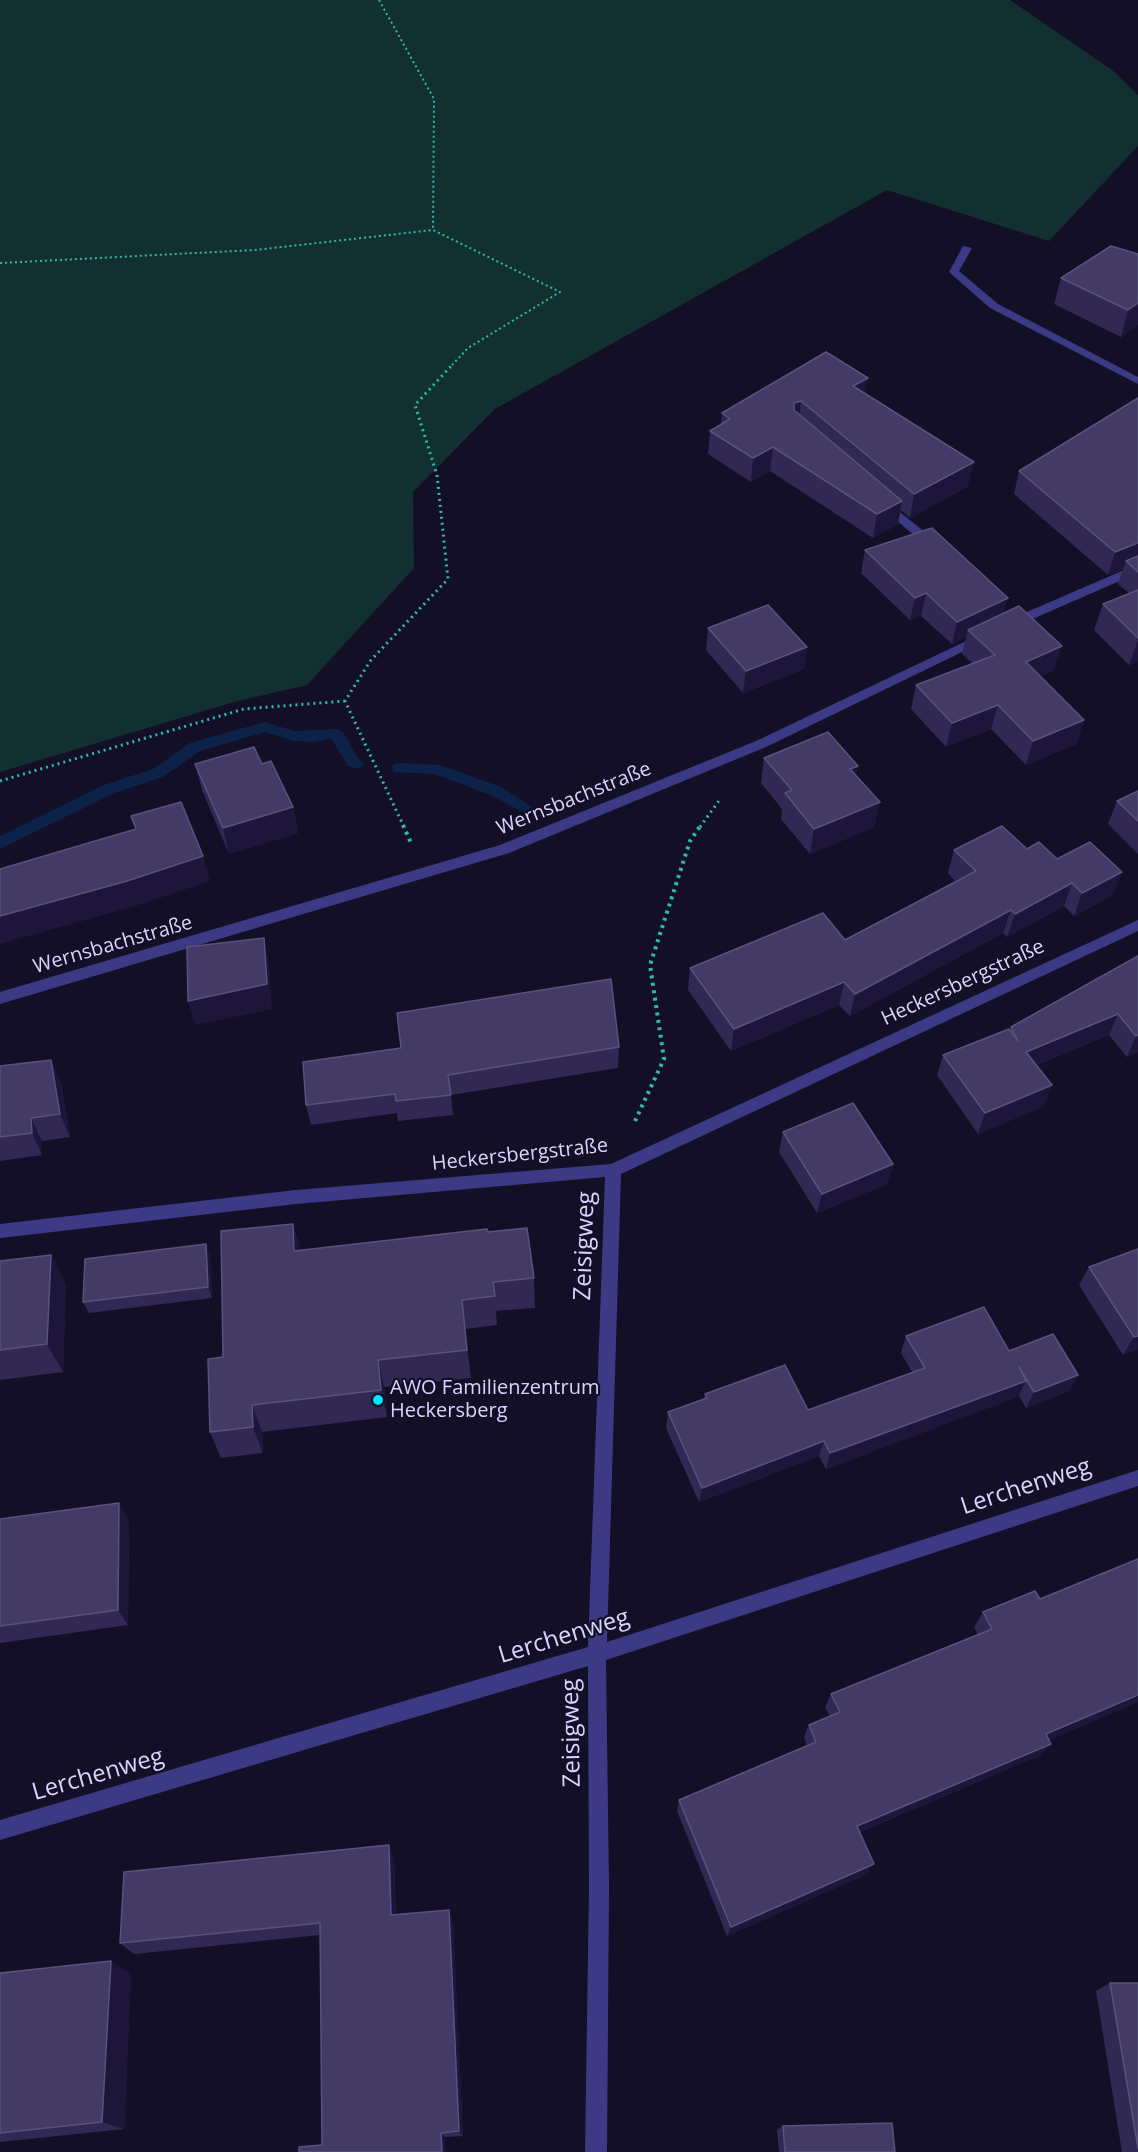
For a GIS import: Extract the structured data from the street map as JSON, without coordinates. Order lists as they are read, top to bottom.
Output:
{
  "streets": {
    "street": [
      "Wernsbachstraße",
      "Heckersbergstraße",
      "Zeisigweg",
      "Lerchenweg"
    ]
  },
  "crossings": [
    ["Heckersbergstraße", "Zeisigweg"],
    ["Zeisigweg", "Lerchenweg"]
  ],
  "places": ["AWO Familienzentrum Heckersberg"]
}
